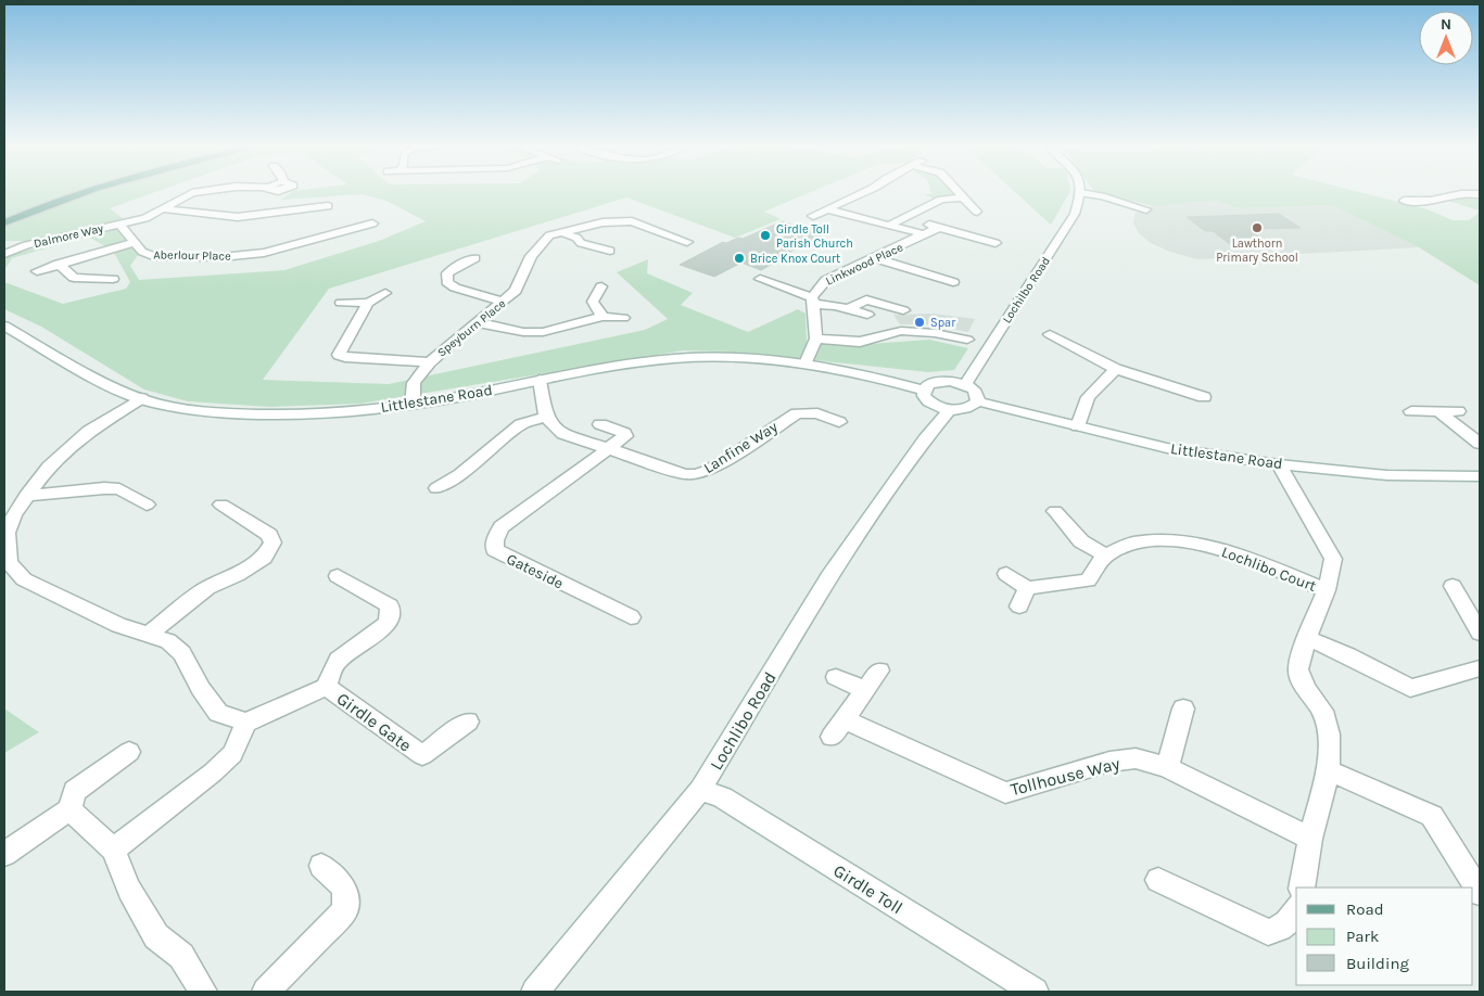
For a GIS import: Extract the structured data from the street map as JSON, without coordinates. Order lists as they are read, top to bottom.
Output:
{
  "streets": {
    "street": [
      "Dalmore Way",
      "Aberlour Place",
      "Linkwood Place",
      "Lochilbo Road",
      "Speyburn Place",
      "Littlestane Road",
      "Lanfine Way",
      "Lochlibo Court",
      "Gateside",
      "Lochlibo Road",
      "Girdle Gate",
      "Tollhouse Way",
      "Girdle Toll"
    ]
  },
  "crossings": [
    ["Dalmore Way", "Aberlour Place"],
    ["Speyburn Place", "Littlestane Road"],
    ["Lanfine Way", "Gateside"],
    ["Lochlibo Road", "Girdle Toll"]
  ],
  "places": [
    "Lawthorn Primary School",
    "Girdle Toll Parish Church",
    "Brice Knox Court",
    "Spar"
  ],
  "legend": ["Road", "Park", "Building"],
  "north": "top"
}
